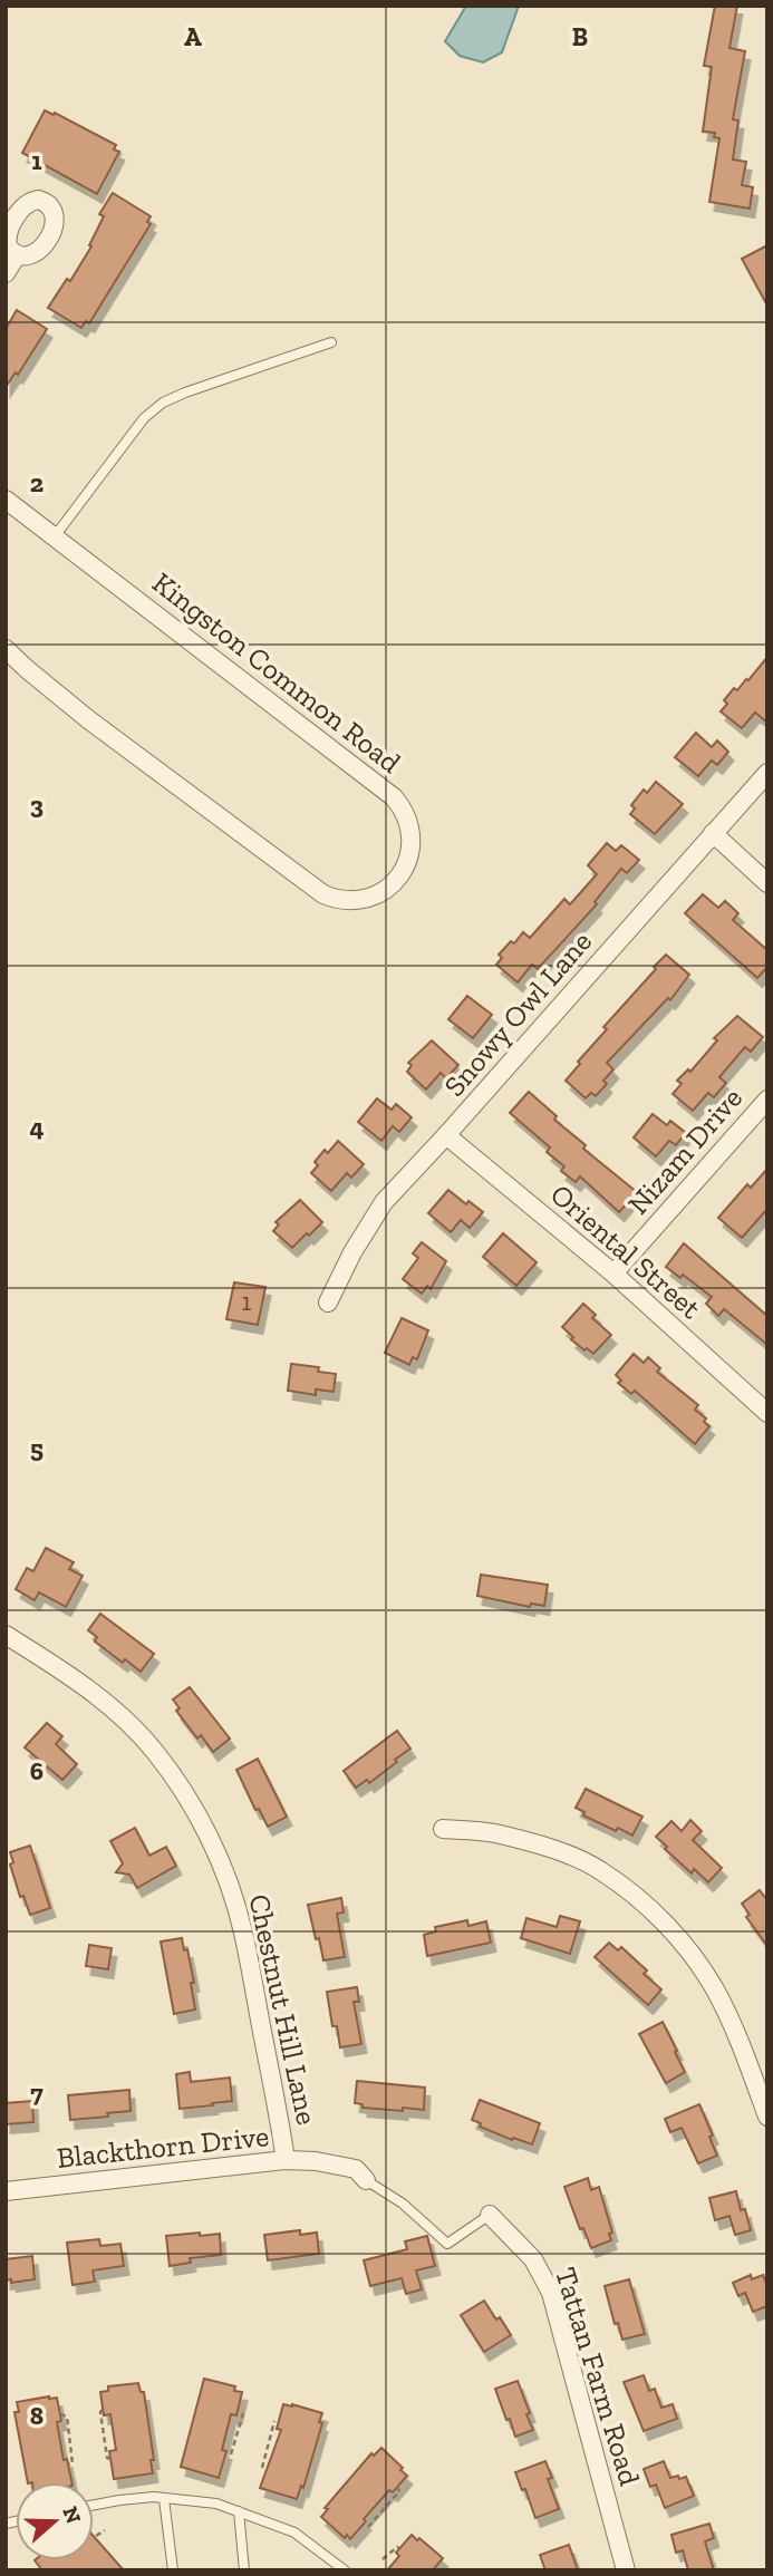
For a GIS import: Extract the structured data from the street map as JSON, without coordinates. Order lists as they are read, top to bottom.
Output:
{
  "streets": {
    "street": [
      "Kingston Common Road",
      "Snowy Owl Lane",
      "Nizam Drive",
      "Oriental Street",
      "Chestnut Hill Lane",
      "Blackthorn Drive",
      "Tattan Farm Road"
    ]
  },
  "crossings": [
    ["Snowy Owl Lane", "Oriental Street"],
    ["Nizam Drive", "Oriental Street"],
    ["Chestnut Hill Lane", "Blackthorn Drive"]
  ],
  "house_numbers": ["1"],
  "north": "right",
  "grid": {
    "columns": ["A", "B"],
    "rows": [
      "1",
      "2",
      "3",
      "4",
      "5",
      "6",
      "7",
      "8"
    ]
  }
}
